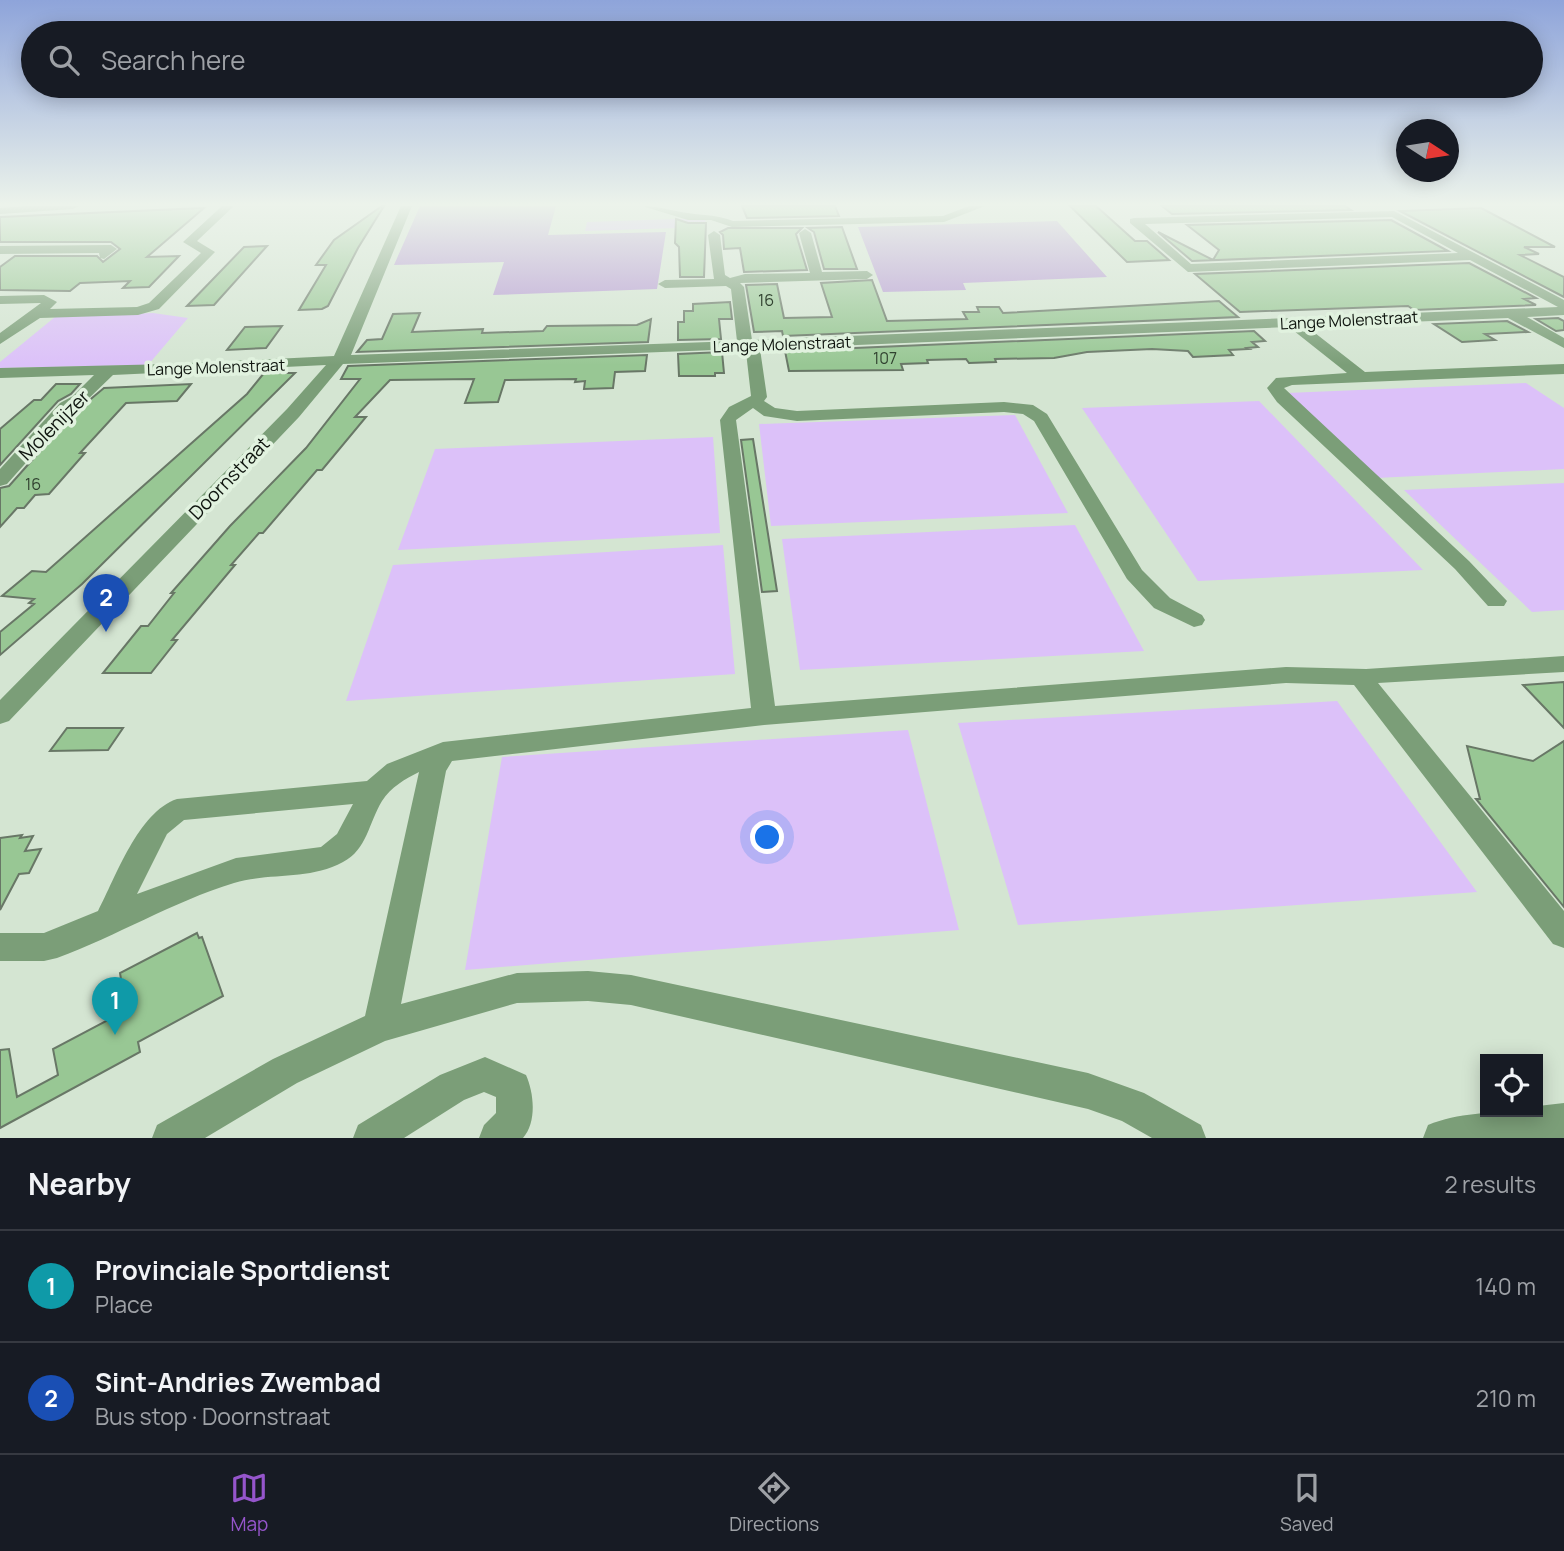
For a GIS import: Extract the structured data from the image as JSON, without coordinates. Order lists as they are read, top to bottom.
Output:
{
  "streets": {
    "street": ["Lange Molenstraat", "Molenijzer", "Doornstraat"]
  },
  "crossings": [
    ["Lange Molenstraat", "Molenijzer"],
    ["Lange Molenstraat", "Doornstraat"]
  ],
  "house_numbers": ["16", "107", "16"],
  "north": "right",
  "page": {
    "search": "Search here",
    "pins": ["2", "1"],
    "heading": ["Nearby", "2 results"],
    "list": [
      {
        "mark": "1",
        "name": "Provinciale Sportdienst",
        "note": "Place",
        "value": "140 m"
      },
      {
        "mark": "2",
        "name": "Sint-Andries Zwembad",
        "note": "Bus stop · Doornstraat",
        "value": "210 m"
      }
    ],
    "nav": ["Map", "Directions", "Saved"]
  }
}
